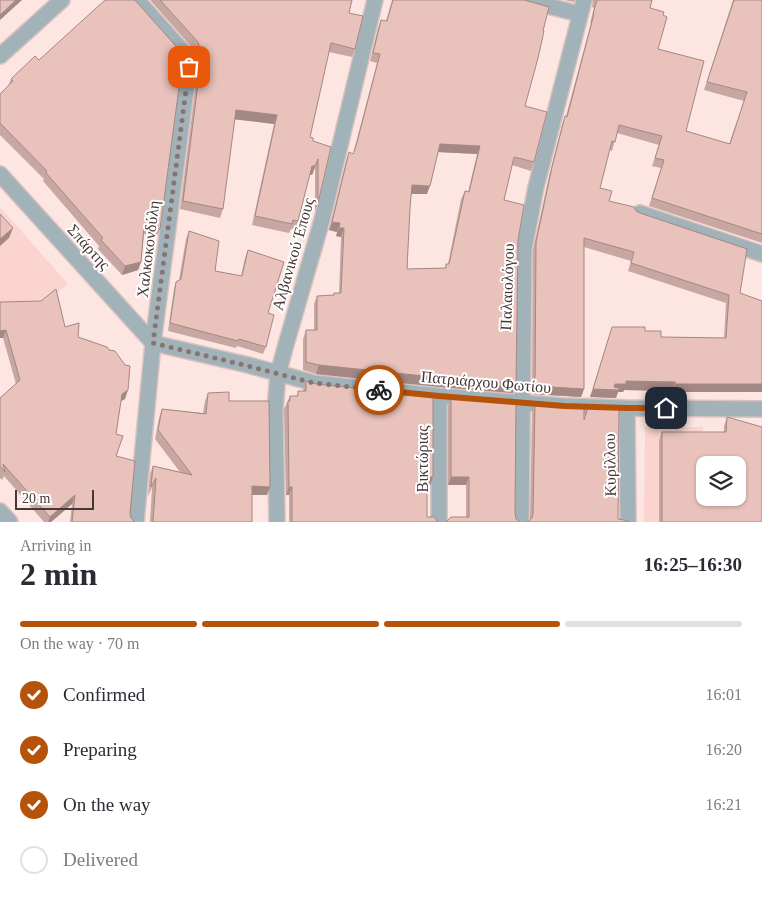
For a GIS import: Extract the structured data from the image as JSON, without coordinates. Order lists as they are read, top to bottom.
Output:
{
  "streets": {
    "street": [
      "Σπάρτης",
      "Χαλκοκονδύλη",
      "Αλβανικού Έπους",
      "Παλαιολόγου",
      "Πατριάρχου Φωτίου",
      "Βικτώριας",
      "Κυρίλλου"
    ]
  },
  "crossings": [
    ["Σπάρτης", "Χαλκοκονδύλη"],
    ["Σπάρτης", "Πατριάρχου Φωτίου"],
    ["Χαλκοκονδύλη", "Πατριάρχου Φωτίου"],
    ["Αλβανικού Έπους", "Πατριάρχου Φωτίου"],
    ["Παλαιολόγου", "Πατριάρχου Φωτίου"],
    ["Πατριάρχου Φωτίου", "Βικτώριας"],
    ["Πατριάρχου Φωτίου", "Κυρίλλου"]
  ],
  "scale_bar": "20 m",
  "page": {
    "scale": "20 m",
    "heading": ["2 min", "Arriving in", "16:25–16:30"],
    "bar": "On the way · 70 m",
    "list": [
      ["Confirmed", "16:01"],
      ["Preparing", "16:20"],
      ["On the way", "16:21"],
      "Delivered"
    ]
  }
}
